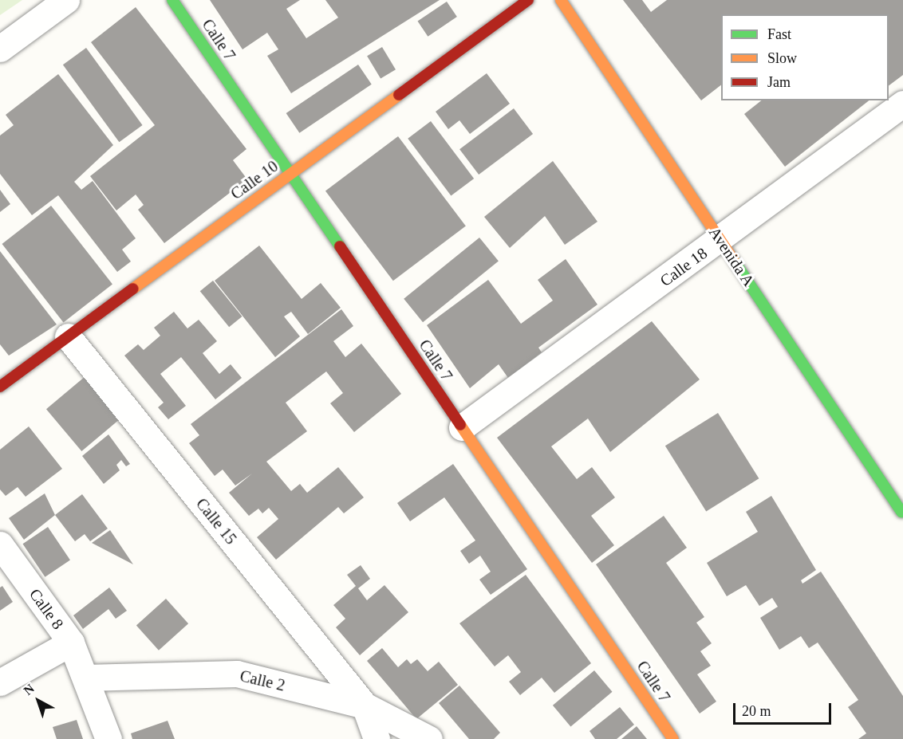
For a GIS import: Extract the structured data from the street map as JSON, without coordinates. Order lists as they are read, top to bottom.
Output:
{
  "streets": {
    "street": [
      "Calle 7",
      "Calle 10",
      "Avenida A",
      "Calle 18",
      "Calle 15",
      "Calle 8",
      "Calle 2"
    ]
  },
  "crossings": [
    ["Calle 7", "Calle 10"],
    ["Calle 7", "Calle 18"],
    ["Calle 10", "Calle 15"],
    ["Avenida A", "Calle 18"],
    ["Calle 15", "Calle 2"],
    ["Calle 8", "Calle 2"]
  ],
  "legend": ["Fast", "Slow", "Jam"],
  "scale_bar": "20 m",
  "north": "top left"
}
